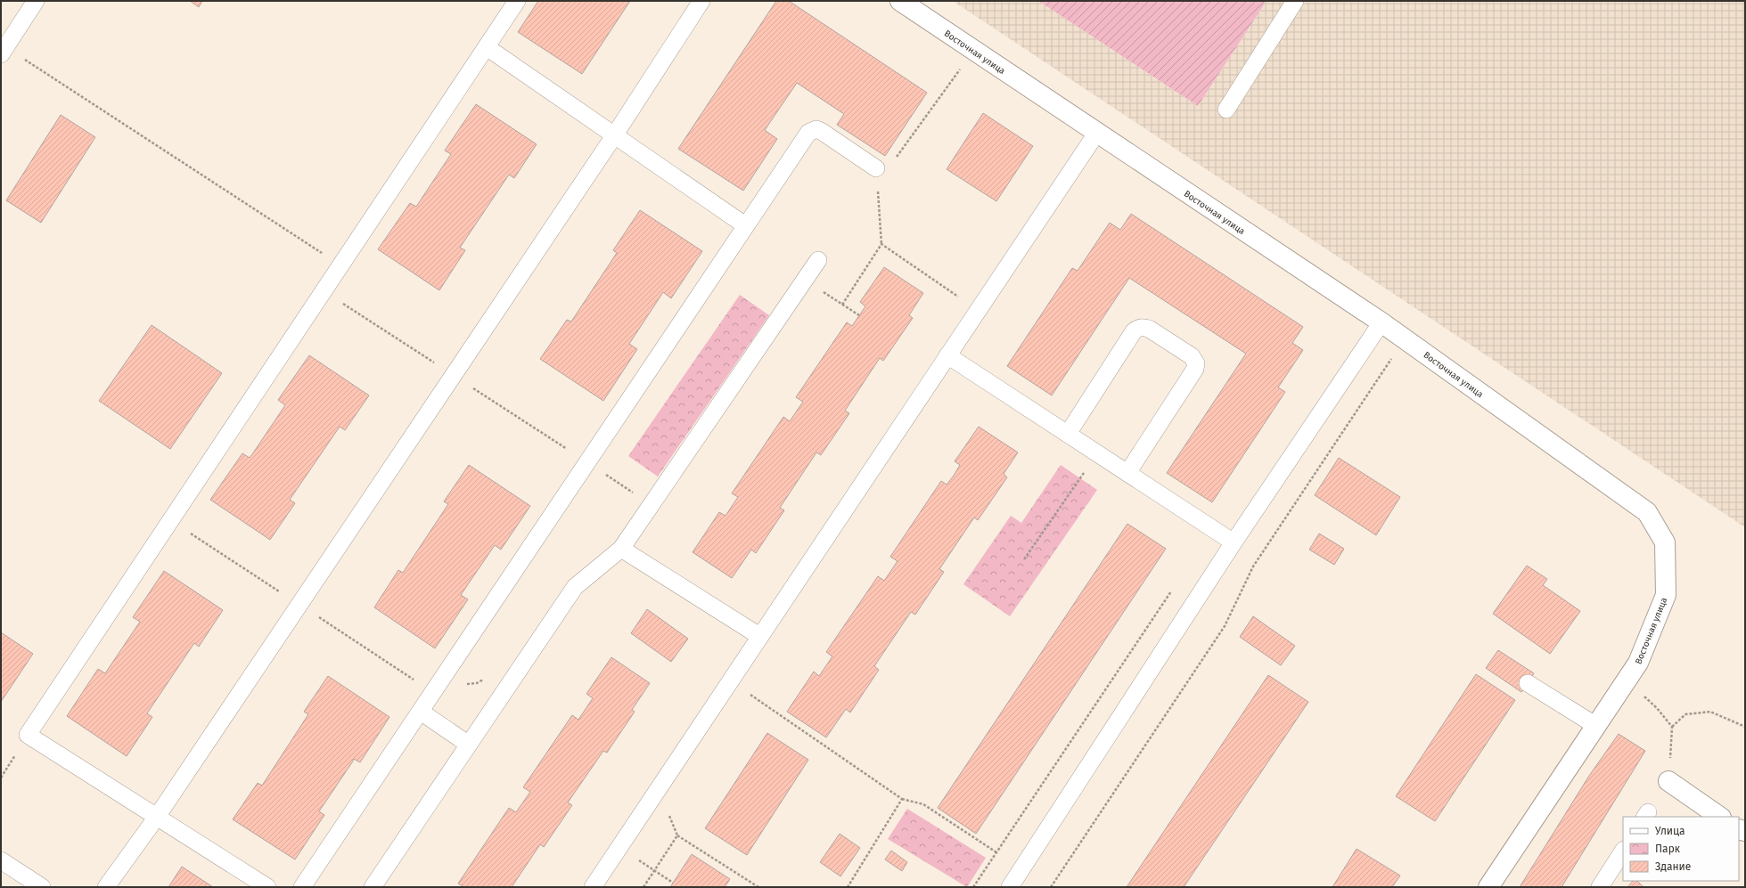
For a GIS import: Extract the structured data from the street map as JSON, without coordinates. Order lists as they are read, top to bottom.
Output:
{
  "streets": {
    "street": ["Восточная улица"]
  },
  "legend": ["Улица", "Парк", "Здание"]
}
